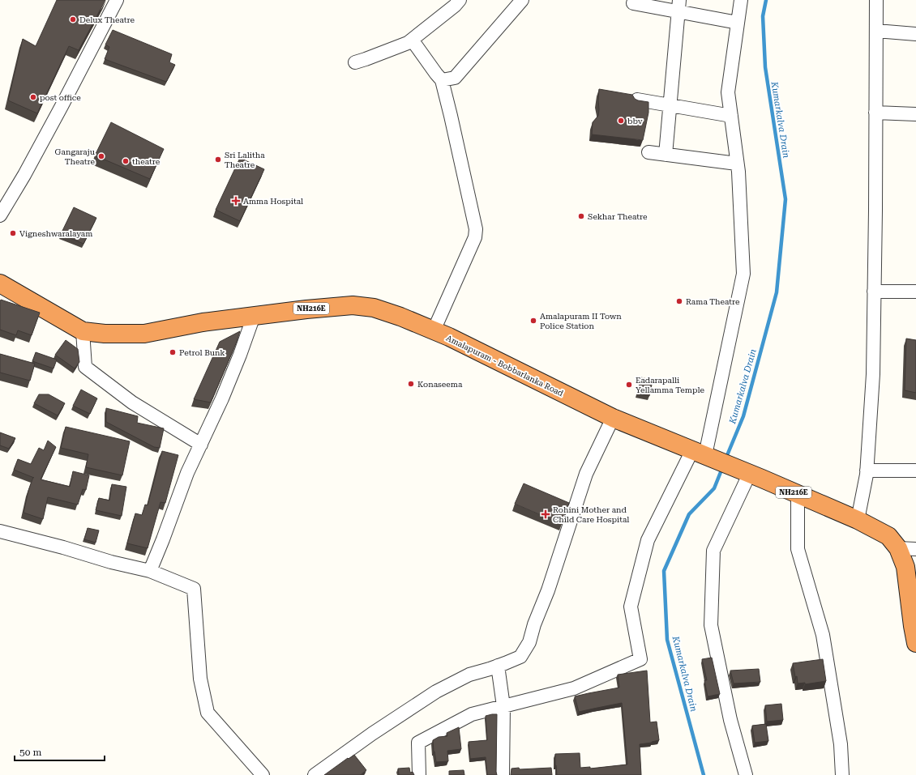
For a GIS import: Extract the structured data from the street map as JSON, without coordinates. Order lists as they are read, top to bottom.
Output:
{
  "streets": {
    "highway": ["NH216E", "Amalapuram - Bobbarlanka Road"]
  },
  "water": ["Kumarkalva Drain"],
  "places": {
    "other": [
      "Delux Theatre",
      "post office",
      "bbv",
      "Gangaraju Theatre",
      "Sri Lalitha Theatre",
      "theatre",
      "Sekhar Theatre",
      "Vigneshwaralayam",
      "Rama Theatre",
      "Amalapuram II Town Police Station",
      "Petrol Bunk",
      "Konaseema",
      "Eadarapalli Yellamma Temple"
    ],
    "health": ["Amma Hospital", "Rohini Mother and Child Care Hospital"]
  },
  "scale_bar": "50 m"
}
